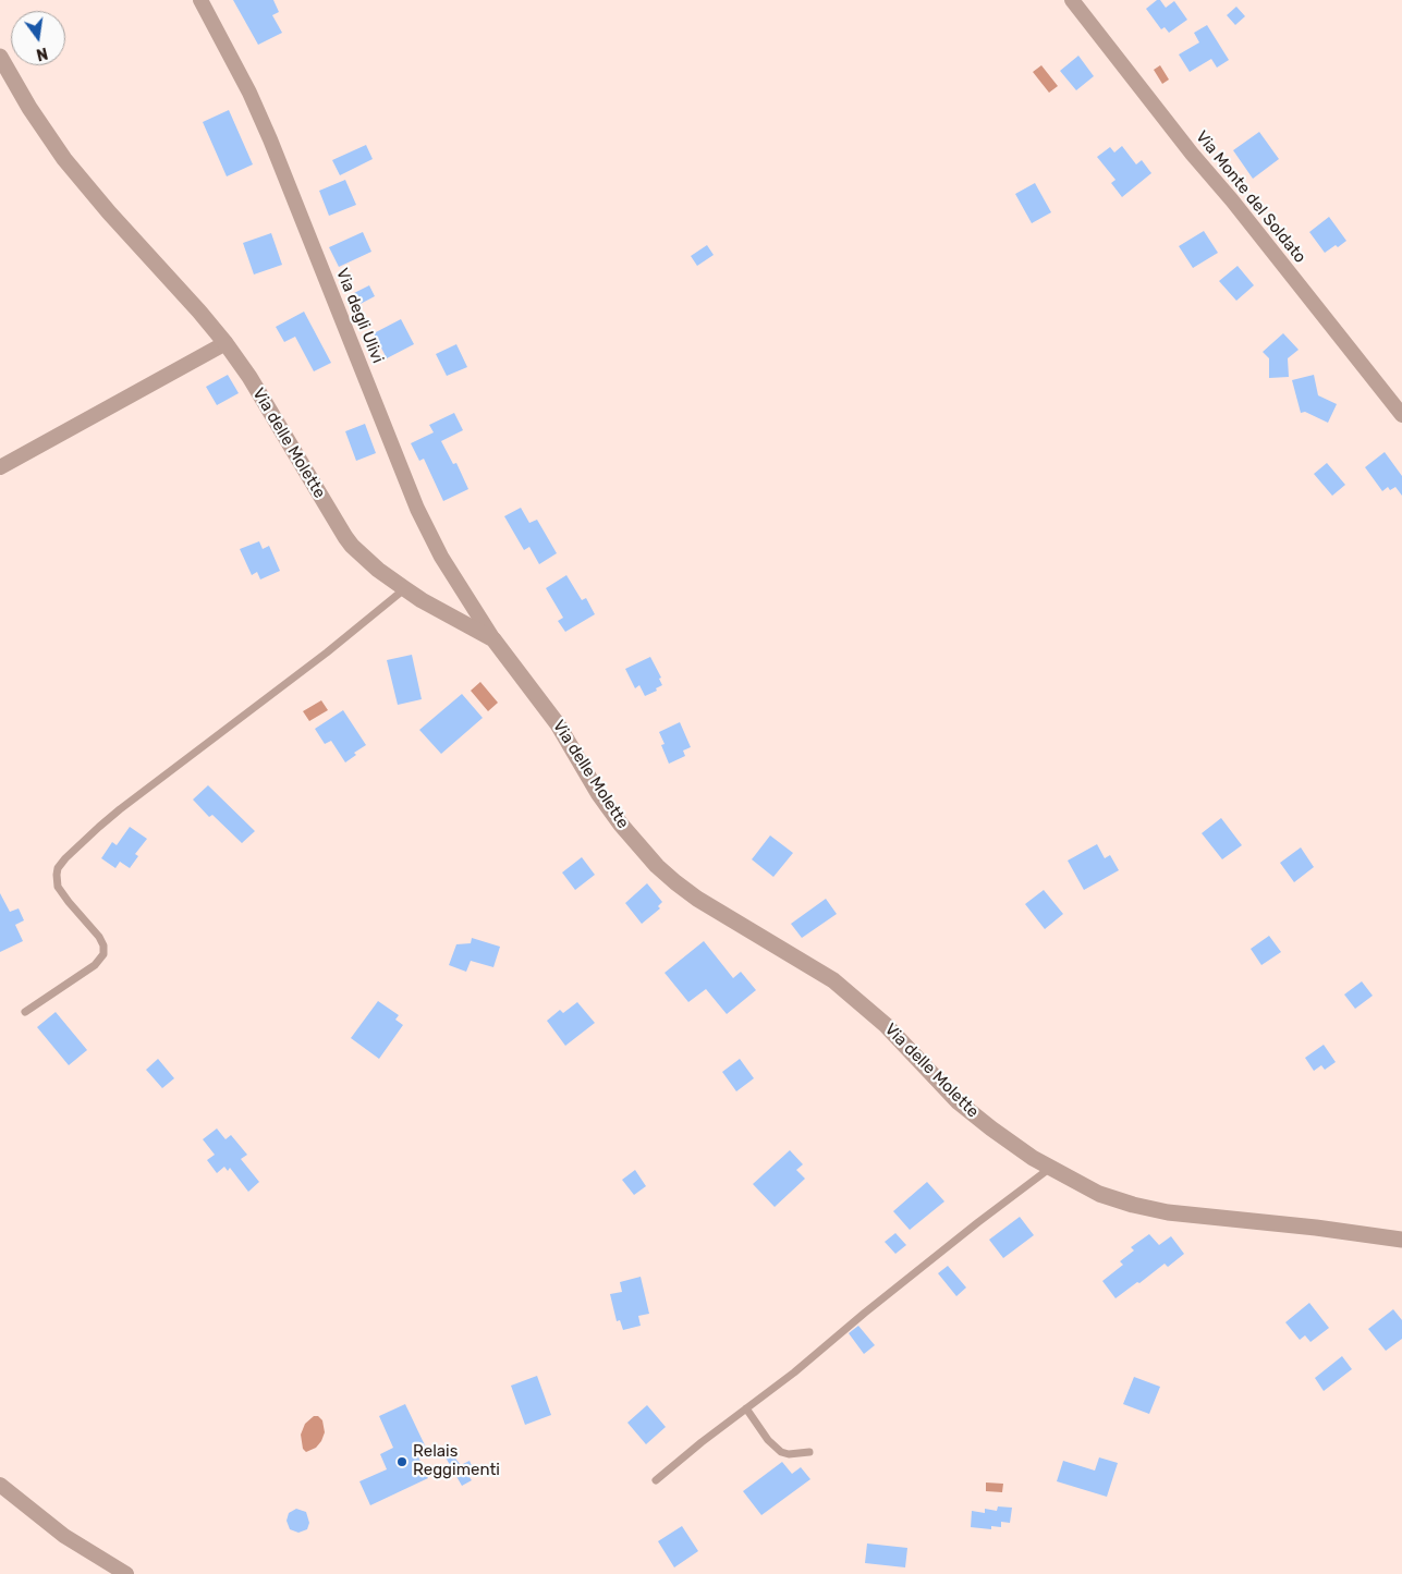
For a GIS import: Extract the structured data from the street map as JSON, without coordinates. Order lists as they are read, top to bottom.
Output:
{
  "streets": {
    "street": ["Via Monte del Soldato", "Via degli Ulivi", "Via delle Molette"]
  },
  "crossings": [
    ["Via degli Ulivi", "Via delle Molette"]
  ],
  "places": ["Relais Reggimenti"],
  "north": "bottom"
}
